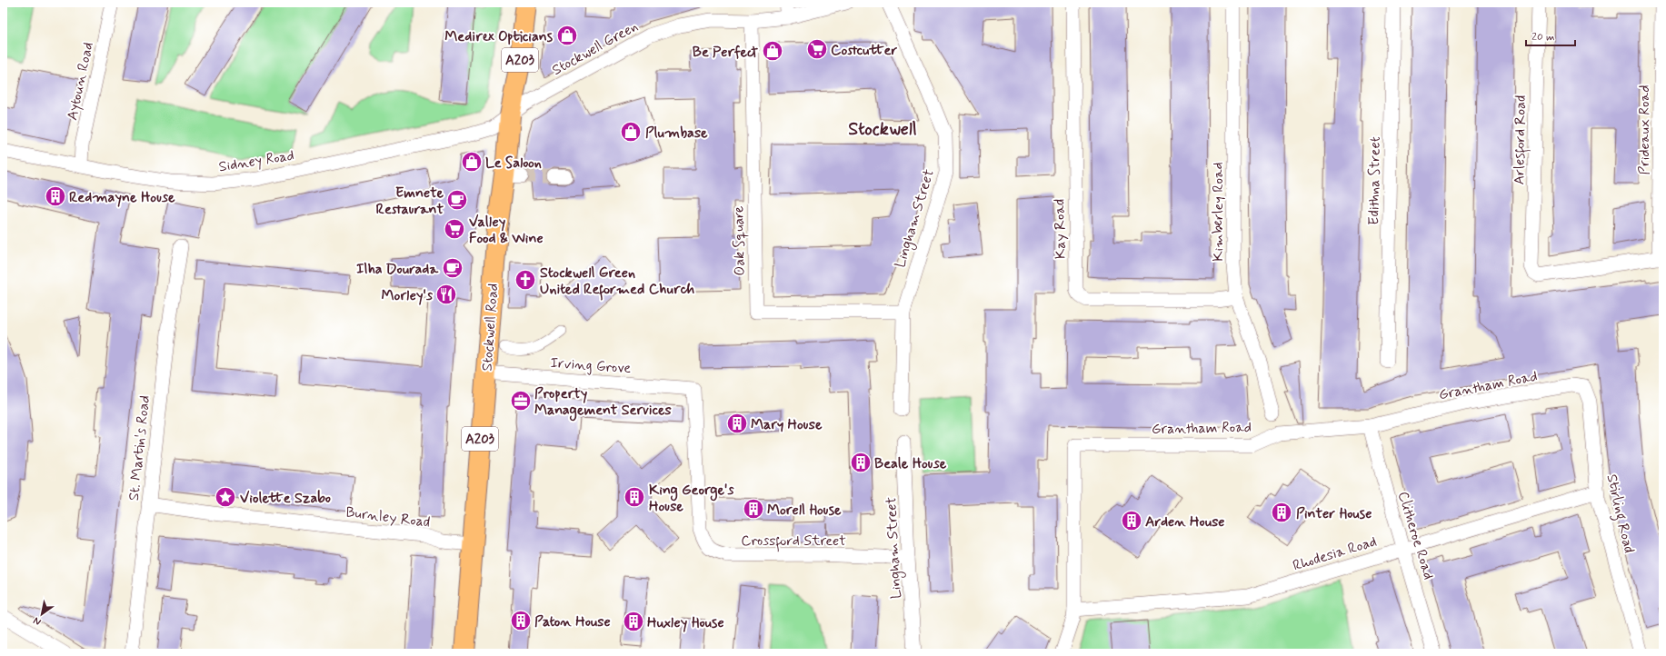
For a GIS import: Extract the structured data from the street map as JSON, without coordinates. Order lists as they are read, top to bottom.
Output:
{
  "streets": {
    "highway": ["A203", "Stockwell Road"],
    "street": [
      "Stockwell Green",
      "Aytoun Road",
      "Prideaux Road",
      "Arlesford Road",
      "Sidney Road",
      "Edithna Street",
      "Kimberley Road",
      "Lingham Street",
      "Kay Road",
      "Oak Square",
      "Irving Grove",
      "Grantham Road",
      "St. Martin's Road",
      "Stirling Road",
      "Burnley Road",
      "Clitheroe Road",
      "Crossford Street",
      "Rhodesia Road"
    ]
  },
  "crossings": [
    ["Stockwell Green", "Sidney Road"],
    ["Stockwell Green", "Oak Square"],
    ["Stockwell Green", "Stockwell Road"],
    ["Aytoun Road", "Sidney Road"],
    ["Prideaux Road", "Arlesford Road"],
    ["Sidney Road", "Stockwell Road"],
    ["Kimberley Road", "Kay Road"],
    ["Lingham Street", "Oak Square"],
    ["Lingham Street", "Crossford Street"],
    ["Stockwell Road", "Irving Grove"],
    ["Stockwell Road", "Burnley Road"],
    ["Irving Grove", "Crossford Street"],
    ["Grantham Road", "Stirling Road"],
    ["Grantham Road", "Clitheroe Road"],
    ["Grantham Road", "Rhodesia Road"],
    ["St. Martin's Road", "Burnley Road"],
    ["Stirling Road", "Rhodesia Road"],
    ["Clitheroe Road", "Rhodesia Road"]
  ],
  "districts": ["Stockwell"],
  "places": {
    "shop": [
      "Medirex Opticians",
      "Be Perfect",
      "Plumbase",
      "Le Saloon"
    ],
    "supermarket": ["Costcutter", "Valley Food & Wine"],
    "building": [
      "Redmayne House",
      "Mary House",
      "Beale House",
      "King George's House",
      "Morell House",
      "Pinter House",
      "Arden House",
      "Paton House",
      "Huxley House"
    ],
    "cafe": ["Emnete Restaurant", "Ilha Dourada"],
    "church": ["Stockwell Green United Reformed Church"],
    "restaurant": ["Morley's"],
    "office": ["Property Management Services"],
    "place": ["Violette Szabo"]
  },
  "scale_bar": "20 m",
  "north": "bottom left"
}
